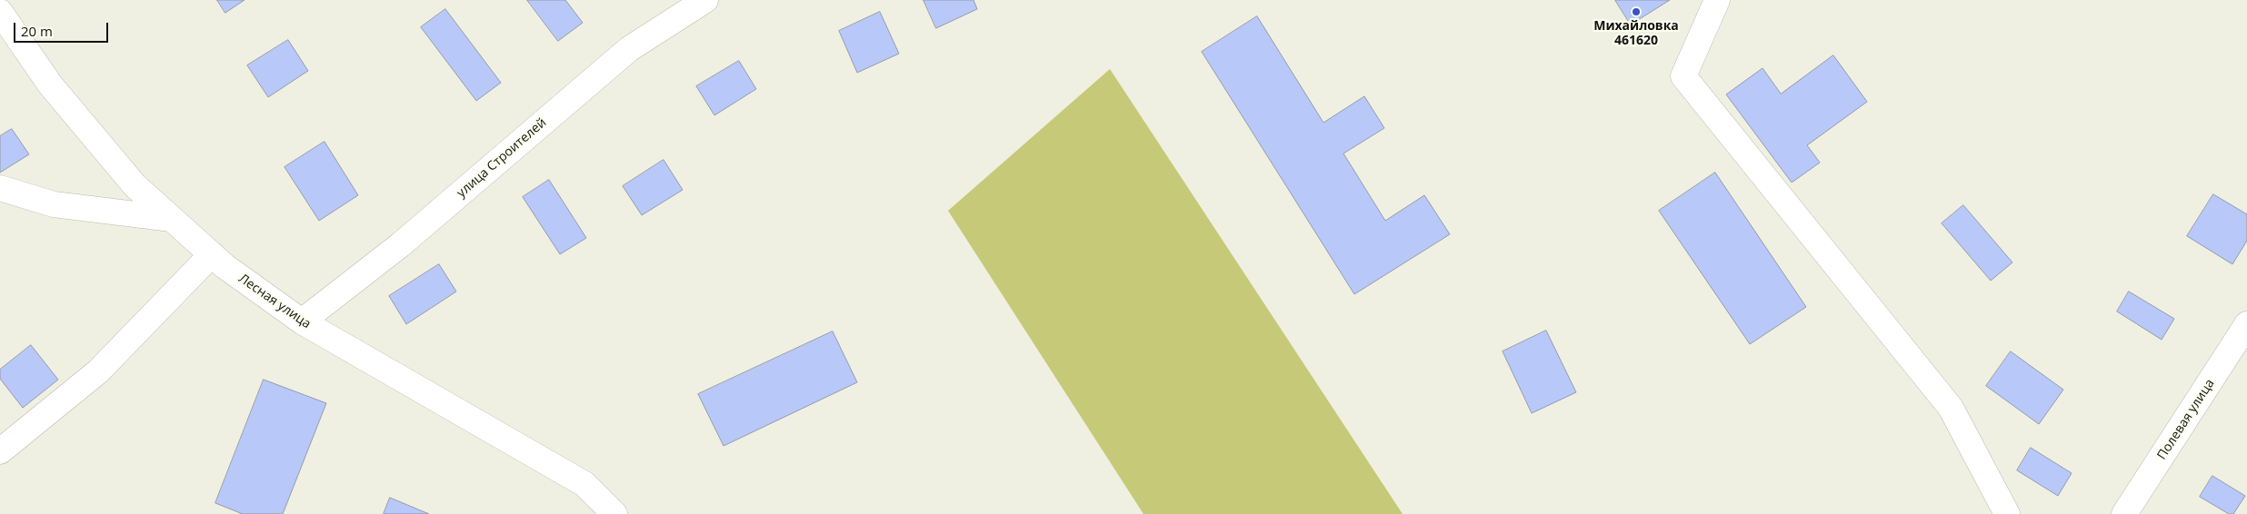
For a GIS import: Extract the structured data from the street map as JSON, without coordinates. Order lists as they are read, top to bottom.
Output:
{
  "streets": {
    "street": ["улица Строителей", "Лесная улица", "Полевая улица"]
  },
  "crossings": [
    ["улица Строителей", "Лесная улица"]
  ],
  "places": ["Михайловка 461620"],
  "scale_bar": "20 m"
}
